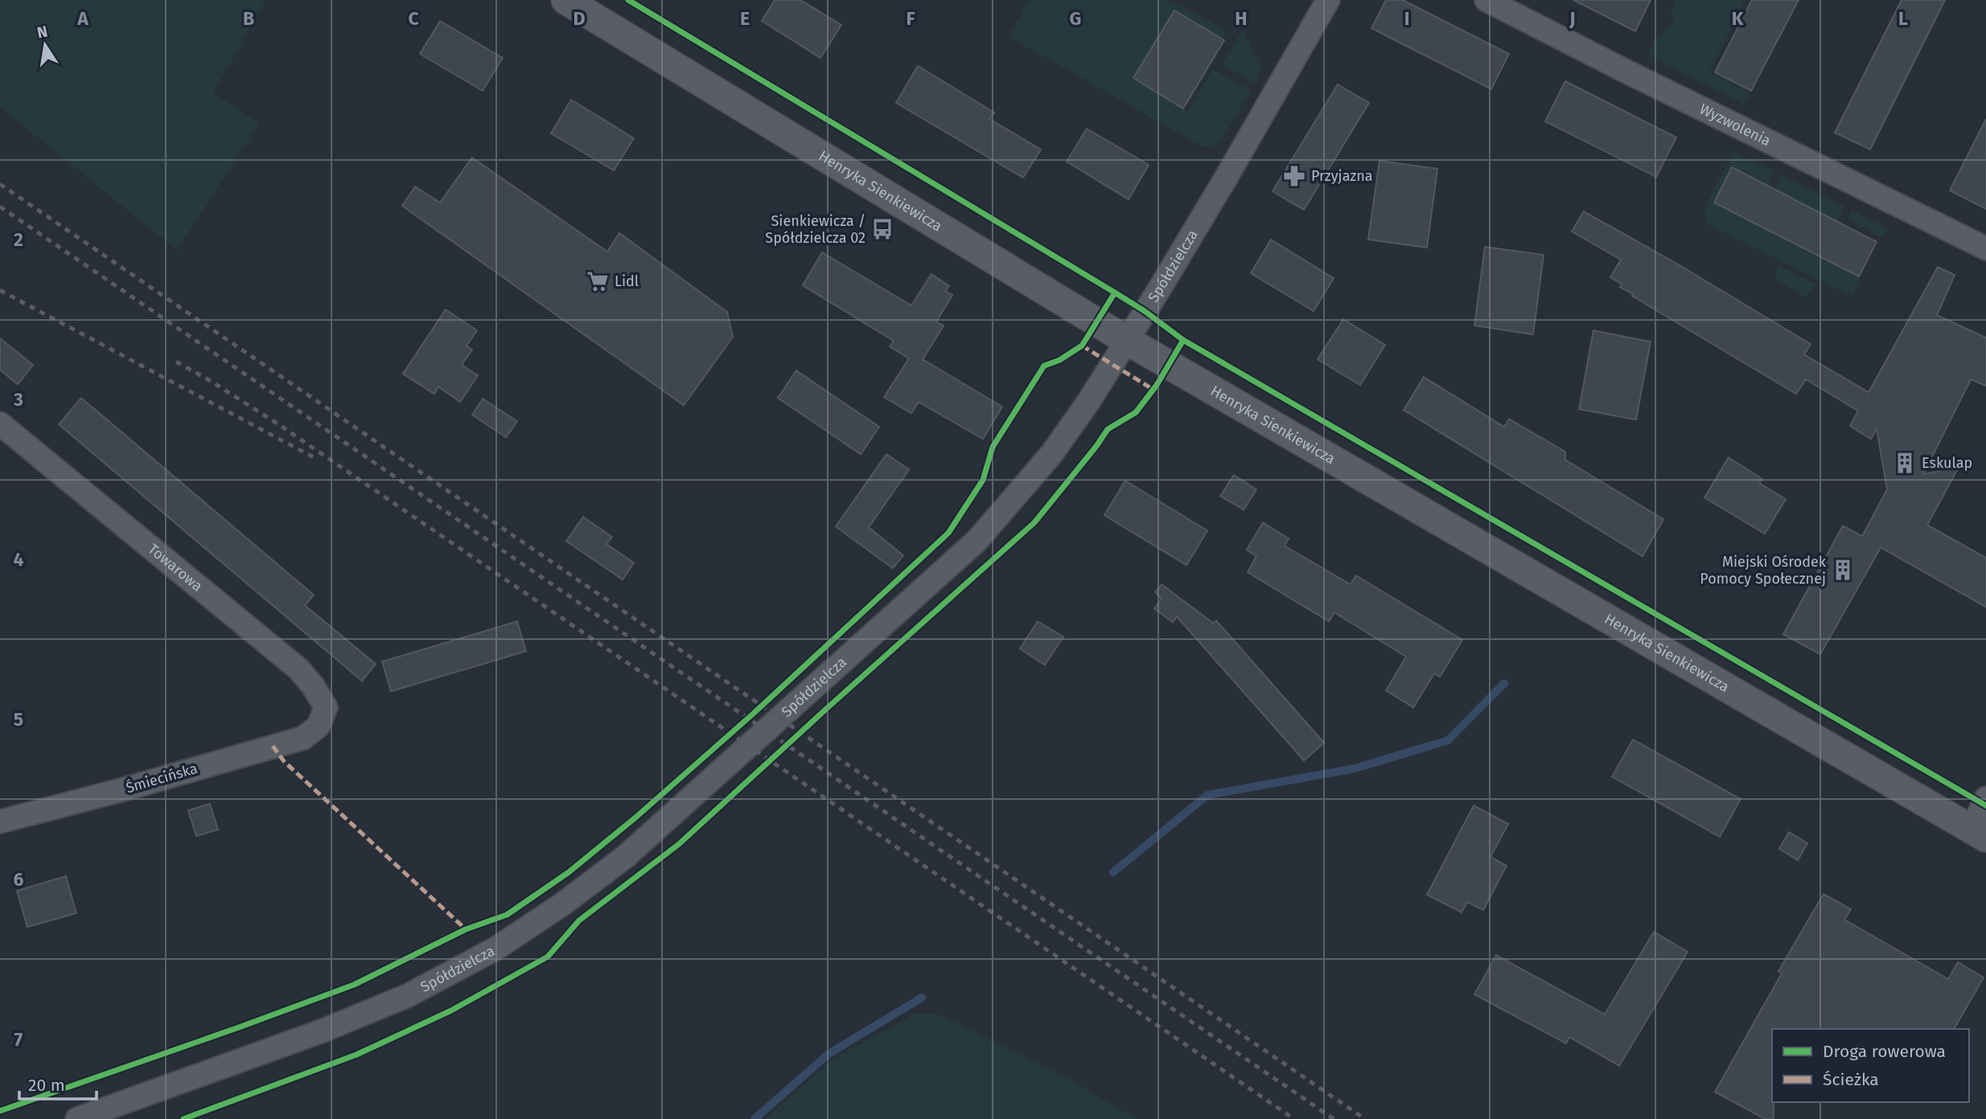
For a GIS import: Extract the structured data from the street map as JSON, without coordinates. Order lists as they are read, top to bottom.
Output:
{
  "streets": {
    "street": [
      "Wyzwolenia",
      "Henryka Sienkiewicza",
      "Spółdzielcza",
      "Towarowa",
      "Śmiecińska"
    ]
  },
  "crossings": [
    ["Henryka Sienkiewicza", "Spółdzielcza"],
    ["Towarowa", "Śmiecińska"]
  ],
  "places": {
    "pharmacy": ["Przyjazna"],
    "bus stop": ["Sienkiewicza / Spółdzielcza 02"],
    "supermarket": ["Lidl"],
    "building": ["Eskulap", "Miejski Ośrodek Pomocy Społecznej"]
  },
  "legend": ["Droga rowerowa", "Ścieżka"],
  "scale_bar": "20 m",
  "north": "top",
  "grid": {
    "columns": [
      "A",
      "B",
      "C",
      "D",
      "E",
      "F",
      "G",
      "H",
      "I",
      "J",
      "K",
      "L"
    ],
    "rows": [
      "2",
      "3",
      "4",
      "5",
      "6",
      "7"
    ]
  }
}
